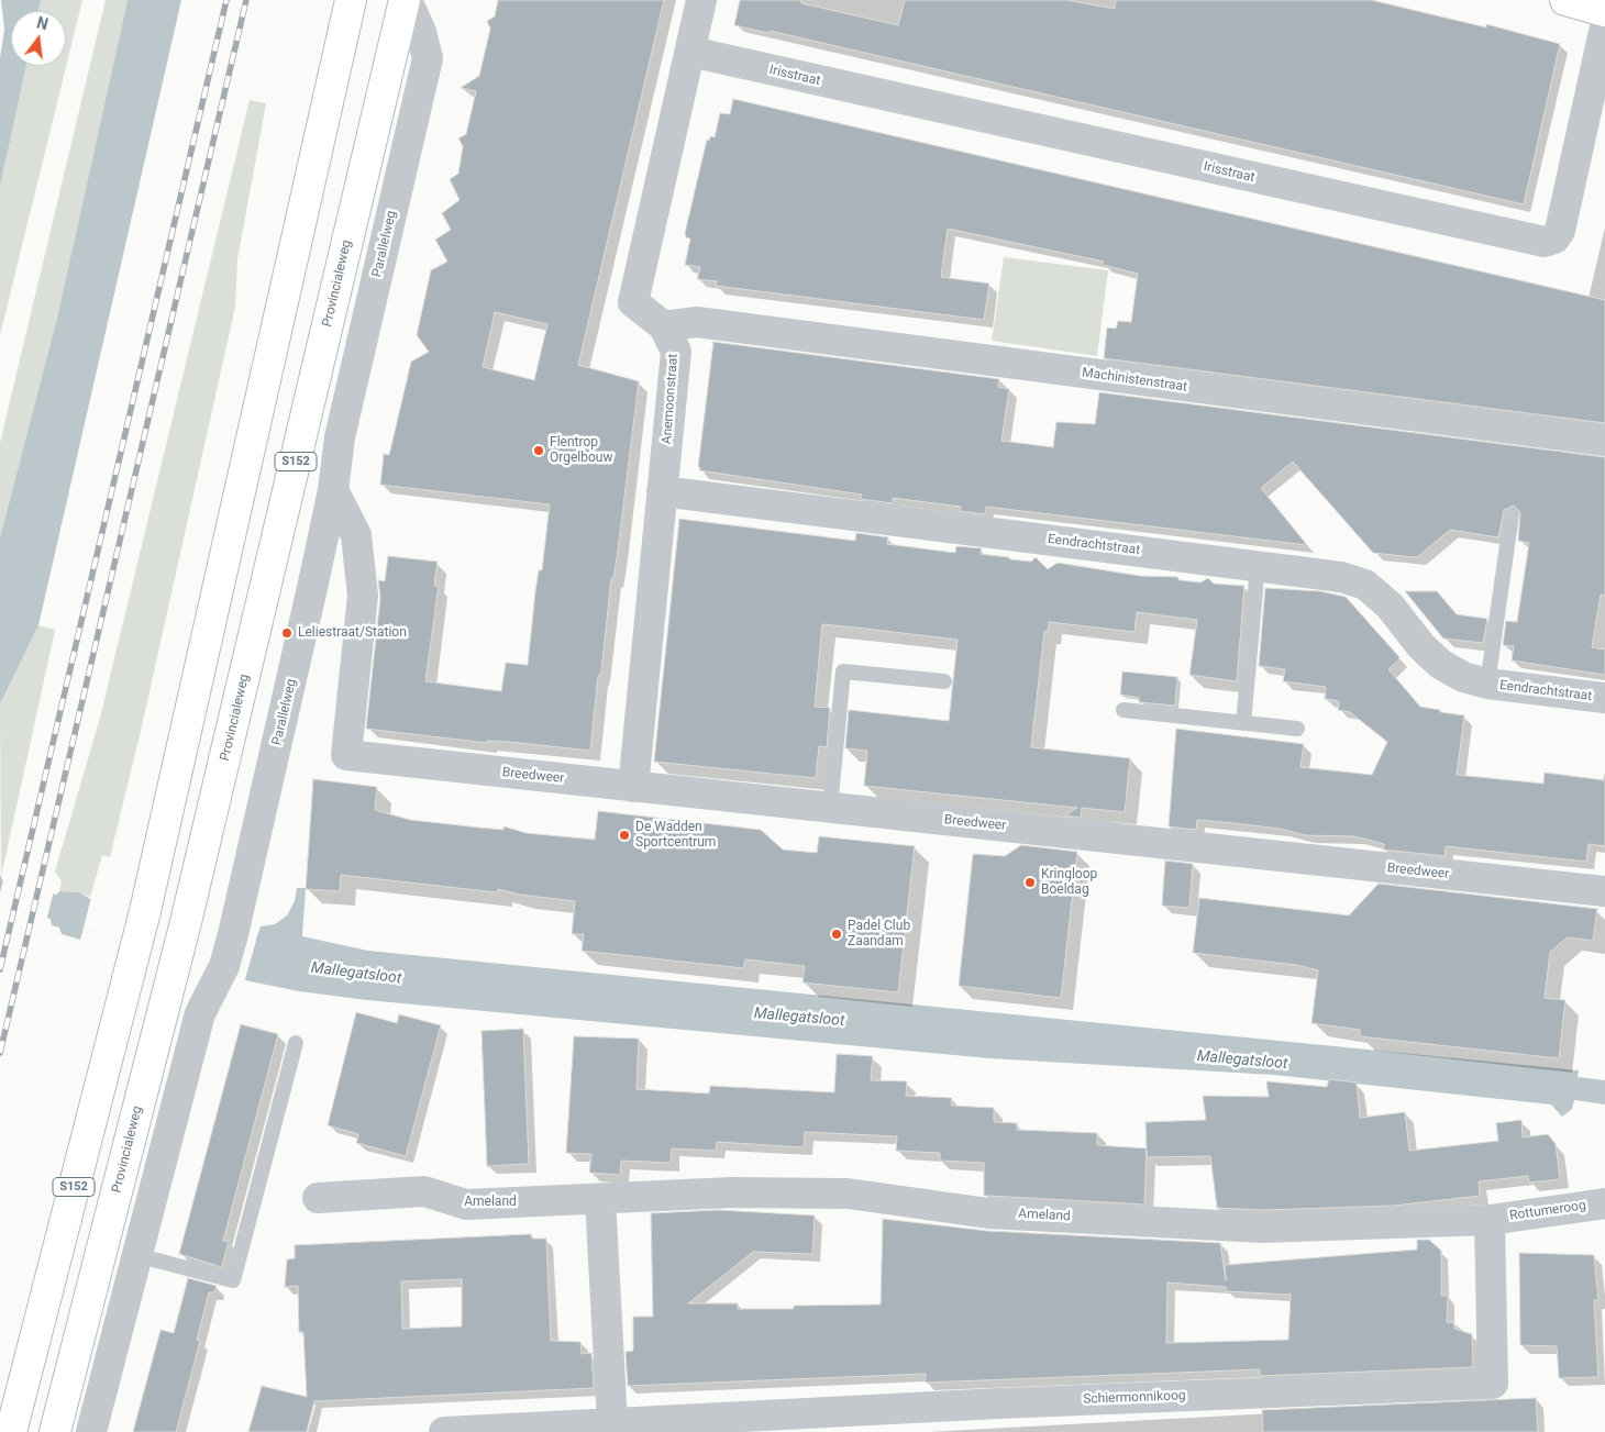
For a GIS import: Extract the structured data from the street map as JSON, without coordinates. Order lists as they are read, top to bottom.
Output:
{
  "streets": {
    "main road": ["Provincialeweg", "S152"],
    "street": [
      "Irisstraat",
      "Parallelweg",
      "Machinistenstraat",
      "Anemoonstraat",
      "Eendrachtstraat",
      "Breedweer",
      "Ameland",
      "Rottumeroog",
      "Schiermonnikoog"
    ]
  },
  "crossings": [
    ["Irisstraat", "Anemoonstraat"],
    ["Parallelweg", "Provincialeweg"],
    ["Parallelweg", "Breedweer"],
    ["Machinistenstraat", "Anemoonstraat"],
    ["Anemoonstraat", "Eendrachtstraat"],
    ["Anemoonstraat", "Breedweer"],
    ["Ameland", "Rottumeroog"],
    ["Ameland", "Schiermonnikoog"],
    ["Rottumeroog", "Schiermonnikoog"]
  ],
  "water": ["Mallegatsloot"],
  "places": [
    "Flentrop Orgelbouw",
    "Leliestraat/Station",
    "De Wadden Sportcentrum",
    "Kringloop Boeldag",
    "Padel Club Zaandam"
  ],
  "north": "top"
}
